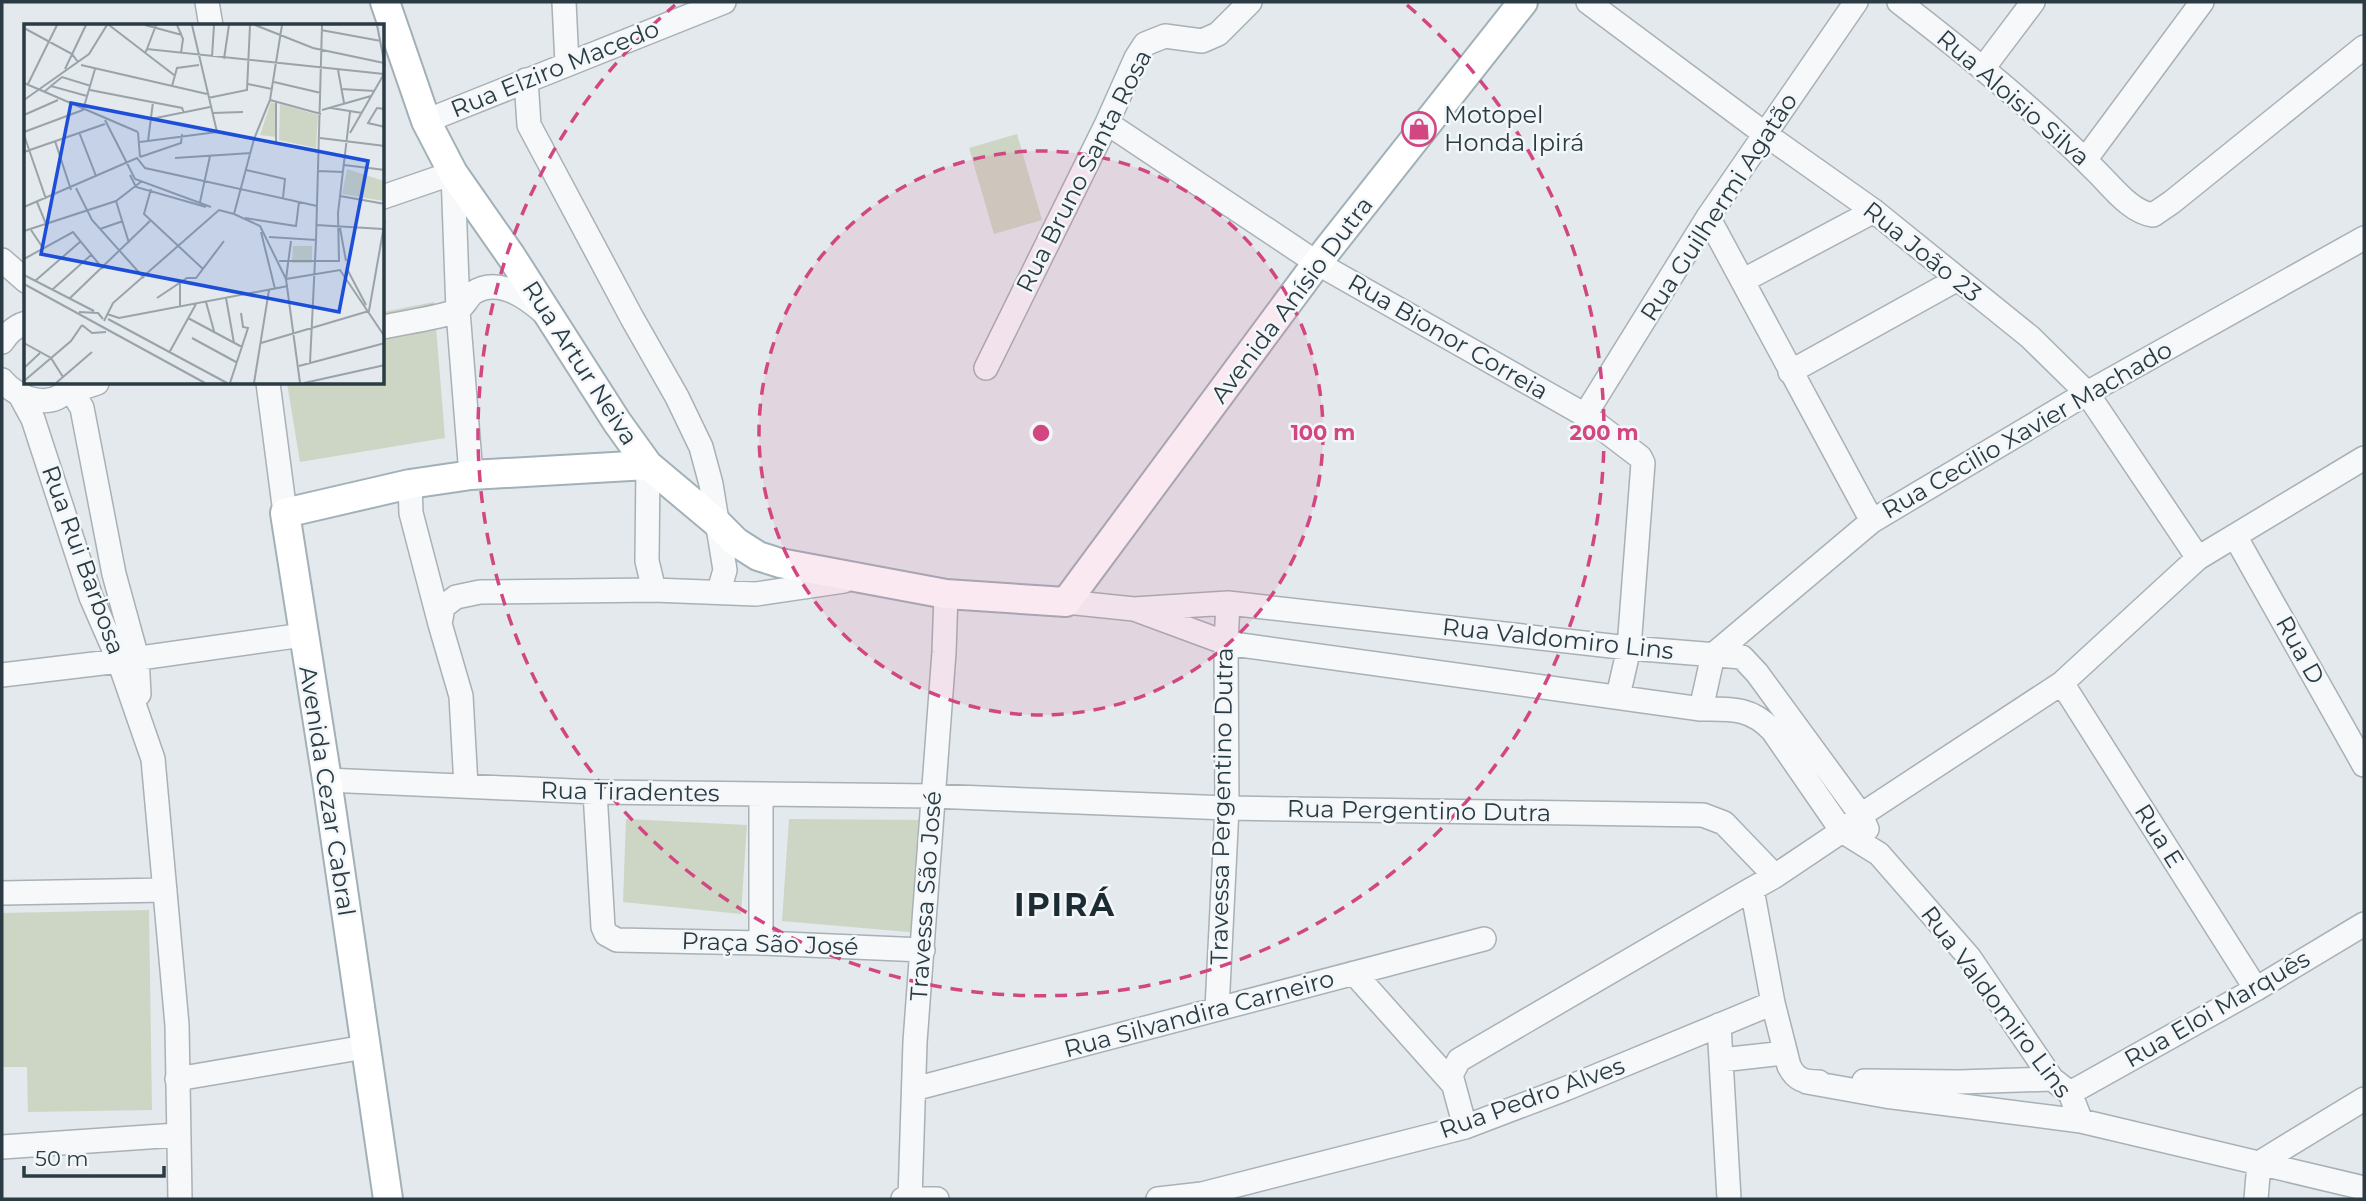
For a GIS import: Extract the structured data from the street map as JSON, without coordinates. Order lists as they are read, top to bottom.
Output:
{
  "streets": {
    "main road": [
      "Avenida Anísio Dutra",
      "Rua Artur Neiva",
      "Rua Valdomiro Lins",
      "Avenida Cezar Cabral"
    ],
    "street": [
      "Rua Elziro Macedo",
      "Rua Aloisio Silva",
      "Rua Bruno Santa Rosa",
      "Rua Guilhermi Agatão",
      "Rua João 23",
      "Rua Bionor Correia",
      "Rua Cecilio Xavier Machado",
      "Rua Rui Barbosa",
      "Rua D",
      "Rua Tiradentes",
      "Travessa Pergentino Dutra",
      "Rua Pergentino Dutra",
      "Rua E",
      "Travessa São José",
      "Praça São José",
      "Rua Eloi Marquês",
      "Rua Silvandira Carneiro",
      "Rua Pedro Alves"
    ]
  },
  "crossings": [
    ["Rua Elziro Macedo", "Rua Artur Neiva"],
    ["Rua Bruno Santa Rosa", "Rua Bionor Correia"],
    ["Rua Guilhermi Agatão", "Rua João 23"],
    ["Rua Guilhermi Agatão", "Rua Bionor Correia"],
    ["Rua João 23", "Rua Cecilio Xavier Machado"],
    ["Avenida Anísio Dutra", "Rua Bionor Correia"],
    ["Avenida Anísio Dutra", "Rua Valdomiro Lins"],
    ["Rua Bionor Correia", "Rua Valdomiro Lins"],
    ["Rua Artur Neiva", "Rua Valdomiro Lins"],
    ["Rua Cecilio Xavier Machado", "Rua Valdomiro Lins"],
    ["Rua Valdomiro Lins", "Travessa Pergentino Dutra"],
    ["Rua Valdomiro Lins", "Travessa São José"],
    ["Rua Valdomiro Lins", "Rua Eloi Marquês"],
    ["Avenida Cezar Cabral", "Rua Tiradentes"],
    ["Rua Tiradentes", "Rua Pergentino Dutra"],
    ["Rua Tiradentes", "Travessa São José"],
    ["Rua Tiradentes", "Praça São José"],
    ["Travessa Pergentino Dutra", "Rua Pergentino Dutra"],
    ["Travessa Pergentino Dutra", "Rua Silvandira Carneiro"],
    ["Rua Pergentino Dutra", "Travessa São José"],
    ["Rua E", "Rua Eloi Marquês"],
    ["Travessa São José", "Praça São José"],
    ["Travessa São José", "Rua Silvandira Carneiro"]
  ],
  "districts": ["IPIRÁ"],
  "places": {
    "shop": ["Motopel Honda Ipirá"]
  },
  "scale_bar": "50 m",
  "rings": ["100 m", "200 m"]
}
